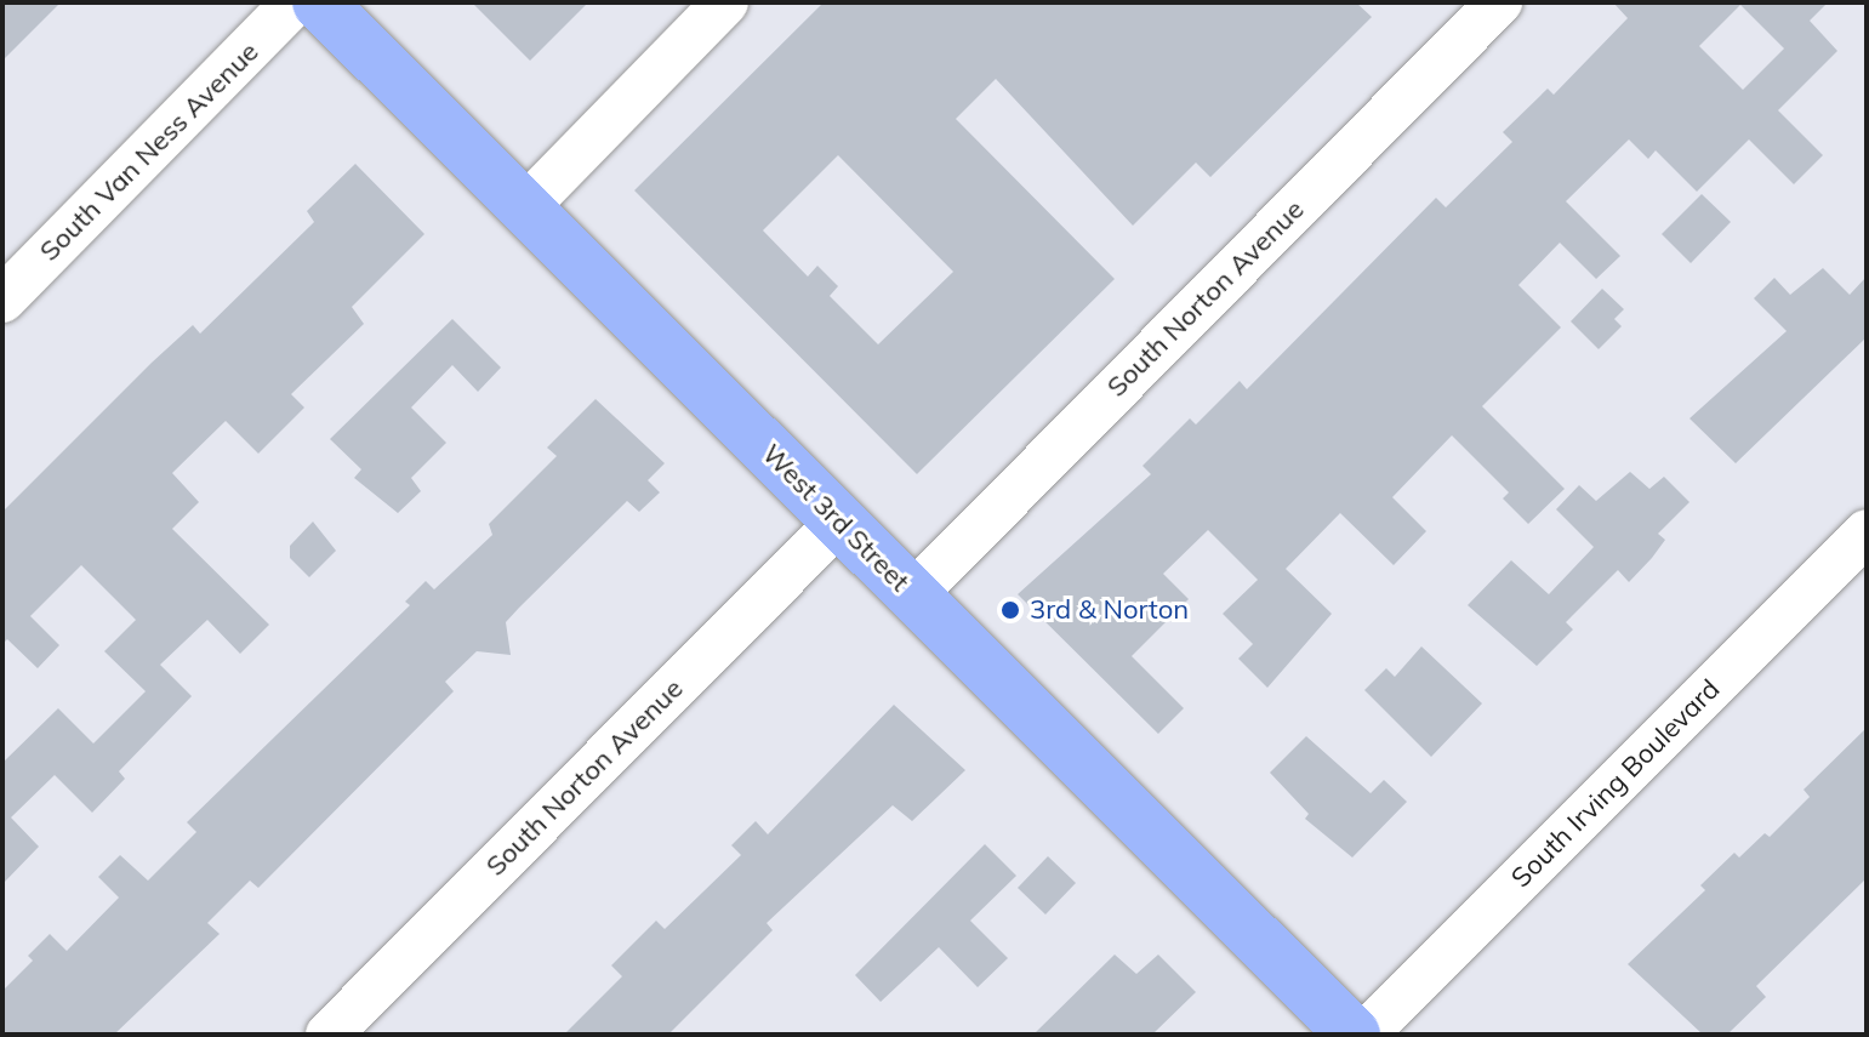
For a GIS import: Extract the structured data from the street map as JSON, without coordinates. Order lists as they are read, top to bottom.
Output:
{
  "streets": {
    "main road": ["West 3rd Street"],
    "street": ["South Van Ness Avenue", "South Norton Avenue", "South Irving Boulevard"]
  },
  "crossings": [
    ["South Norton Avenue", "West 3rd Street"]
  ],
  "places": ["3rd & Norton"]
}
